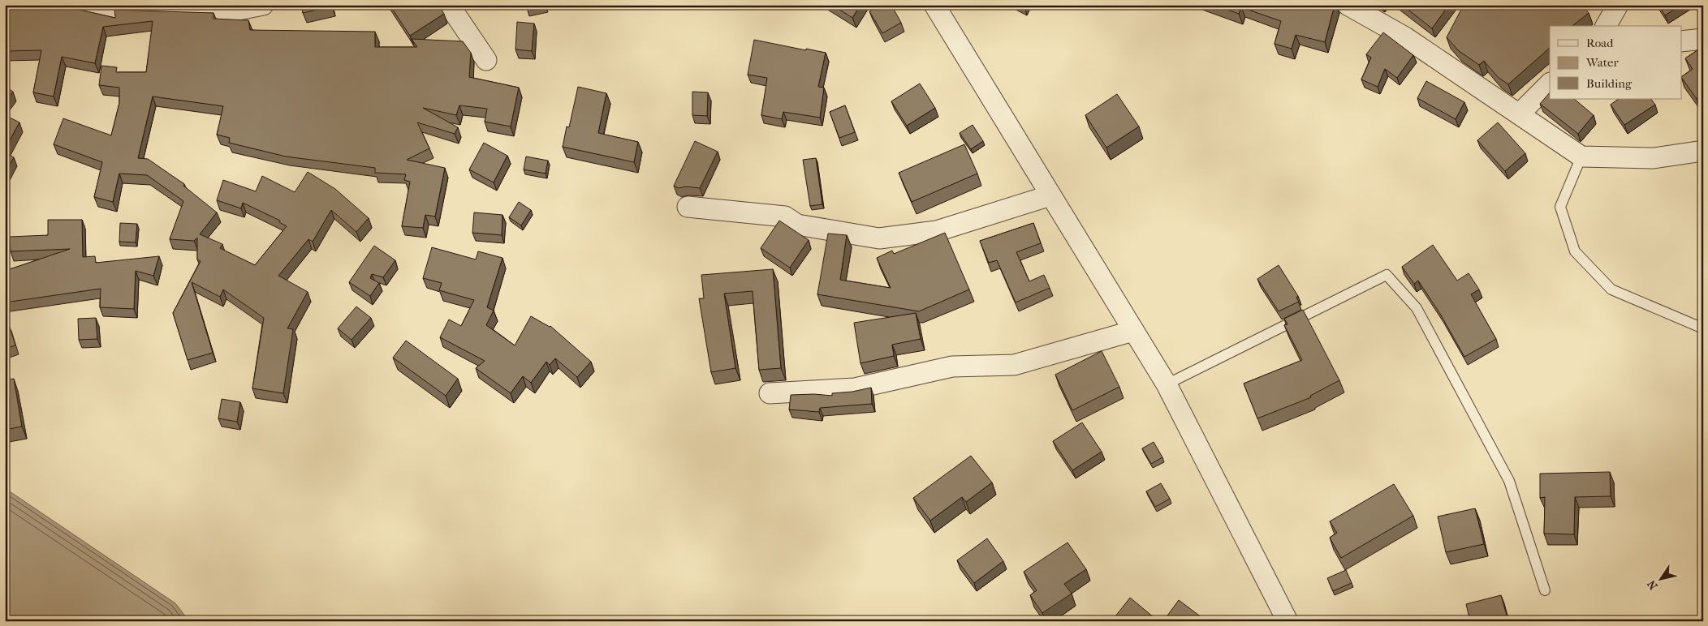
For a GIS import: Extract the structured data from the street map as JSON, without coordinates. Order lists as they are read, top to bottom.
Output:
{
  "legend": ["Road", "Water", "Building"],
  "north": "bottom left"
}
